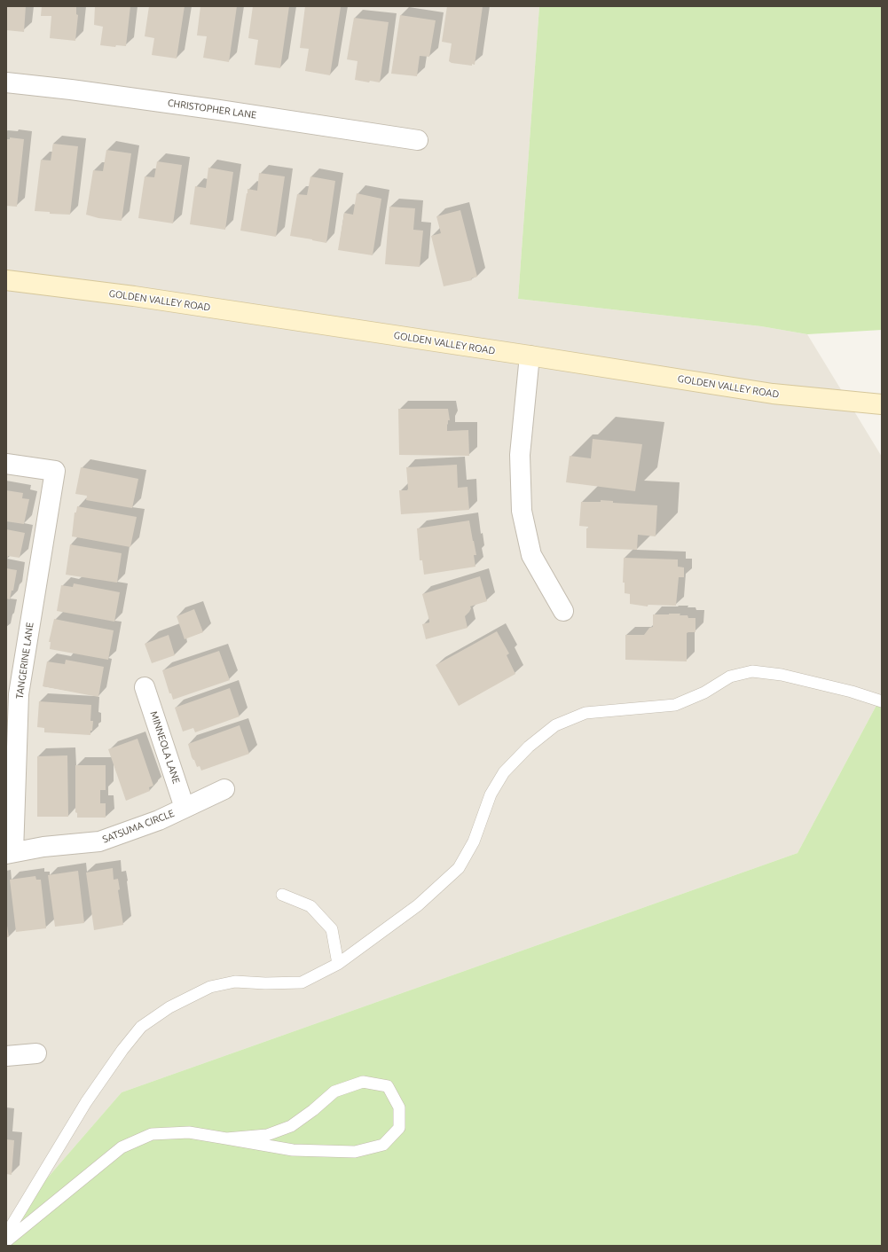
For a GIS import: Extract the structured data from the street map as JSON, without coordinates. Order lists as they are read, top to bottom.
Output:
{
  "streets": {
    "main road": ["GOLDEN VALLEY ROAD"],
    "street": [
      "CHRISTOPHER LANE",
      "TANGERINE LANE",
      "MINNEOLA LANE",
      "SATSUMA CIRCLE"
    ]
  },
  "crossings": [
    ["TANGERINE LANE", "SATSUMA CIRCLE"],
    ["MINNEOLA LANE", "SATSUMA CIRCLE"]
  ]
}
